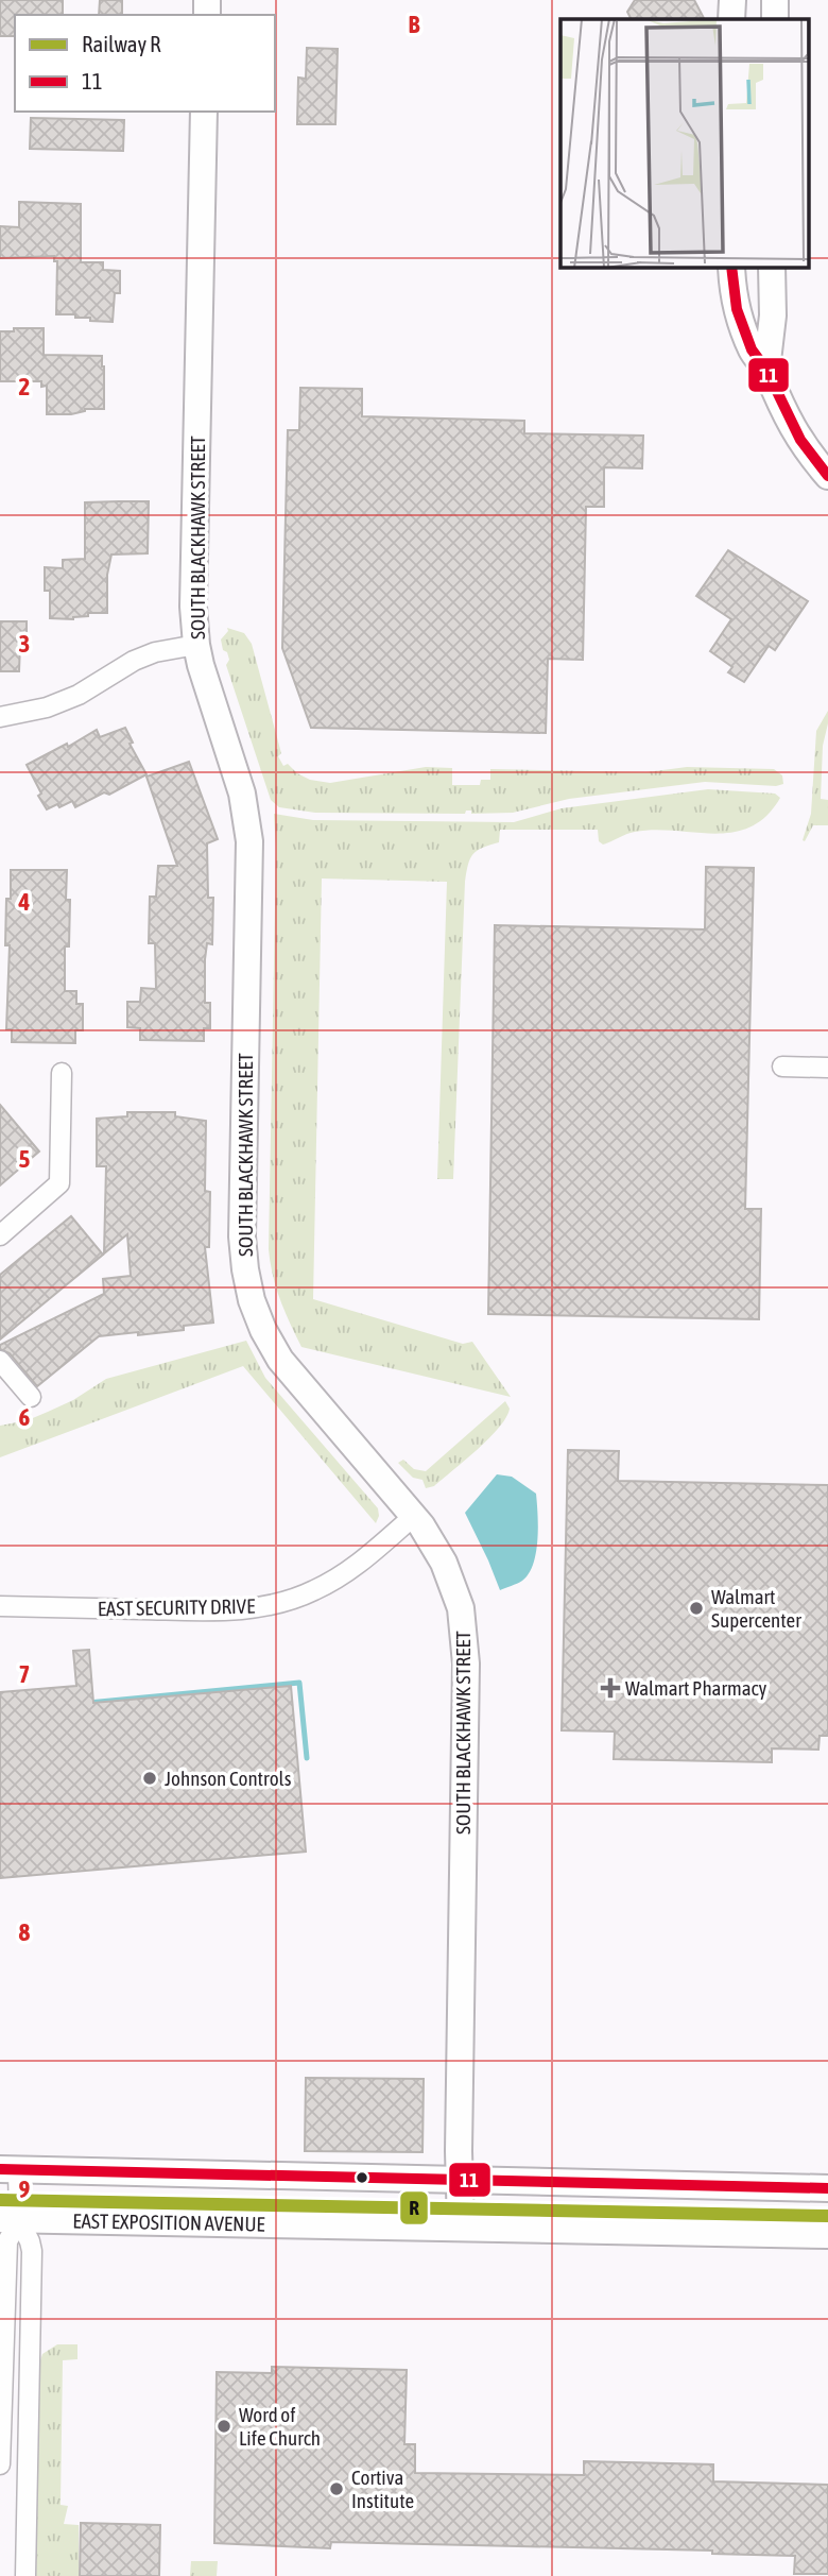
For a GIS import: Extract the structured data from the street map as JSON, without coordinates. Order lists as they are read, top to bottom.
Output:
{
  "streets": {
    "street": ["SOUTH BLACKHAWK STREET", "EAST SECURITY DRIVE", "EAST EXPOSITION AVENUE"]
  },
  "crossings": [
    ["SOUTH BLACKHAWK STREET", "EAST SECURITY DRIVE"],
    ["SOUTH BLACKHAWK STREET", "EAST EXPOSITION AVENUE"]
  ],
  "places": {
    "other": [
      "Walmart Supercenter",
      "Johnson Controls",
      "Word of Life Church",
      "Cortiva Institute"
    ],
    "health": ["Walmart Pharmacy"]
  },
  "lines": ["transit line 11", "rail line R"],
  "legend": ["Railway R", "11"],
  "grid": {
    "columns": ["B"],
    "rows": [
      "2",
      "3",
      "4",
      "5",
      "6",
      "7",
      "8",
      "9"
    ]
  }
}
